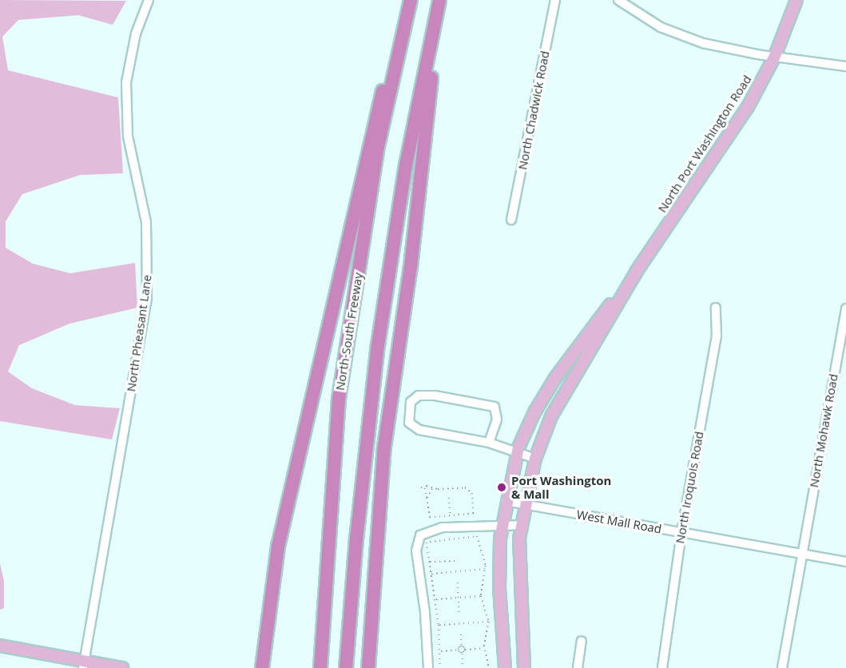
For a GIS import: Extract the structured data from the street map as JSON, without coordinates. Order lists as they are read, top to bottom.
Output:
{
  "streets": {
    "highway": ["North-South Freeway"],
    "main road": ["North Port Washington Road"],
    "street": [
      "North Chadwick Road",
      "North Pheasant Lane",
      "North Mohawk Road",
      "North Iroquois Road",
      "West Mall Road"
    ]
  },
  "crossings": [
    ["North Port Washington Road", "West Mall Road"],
    ["North Mohawk Road", "West Mall Road"],
    ["North Iroquois Road", "West Mall Road"]
  ],
  "places": ["Port Washington & Mall"]
}
